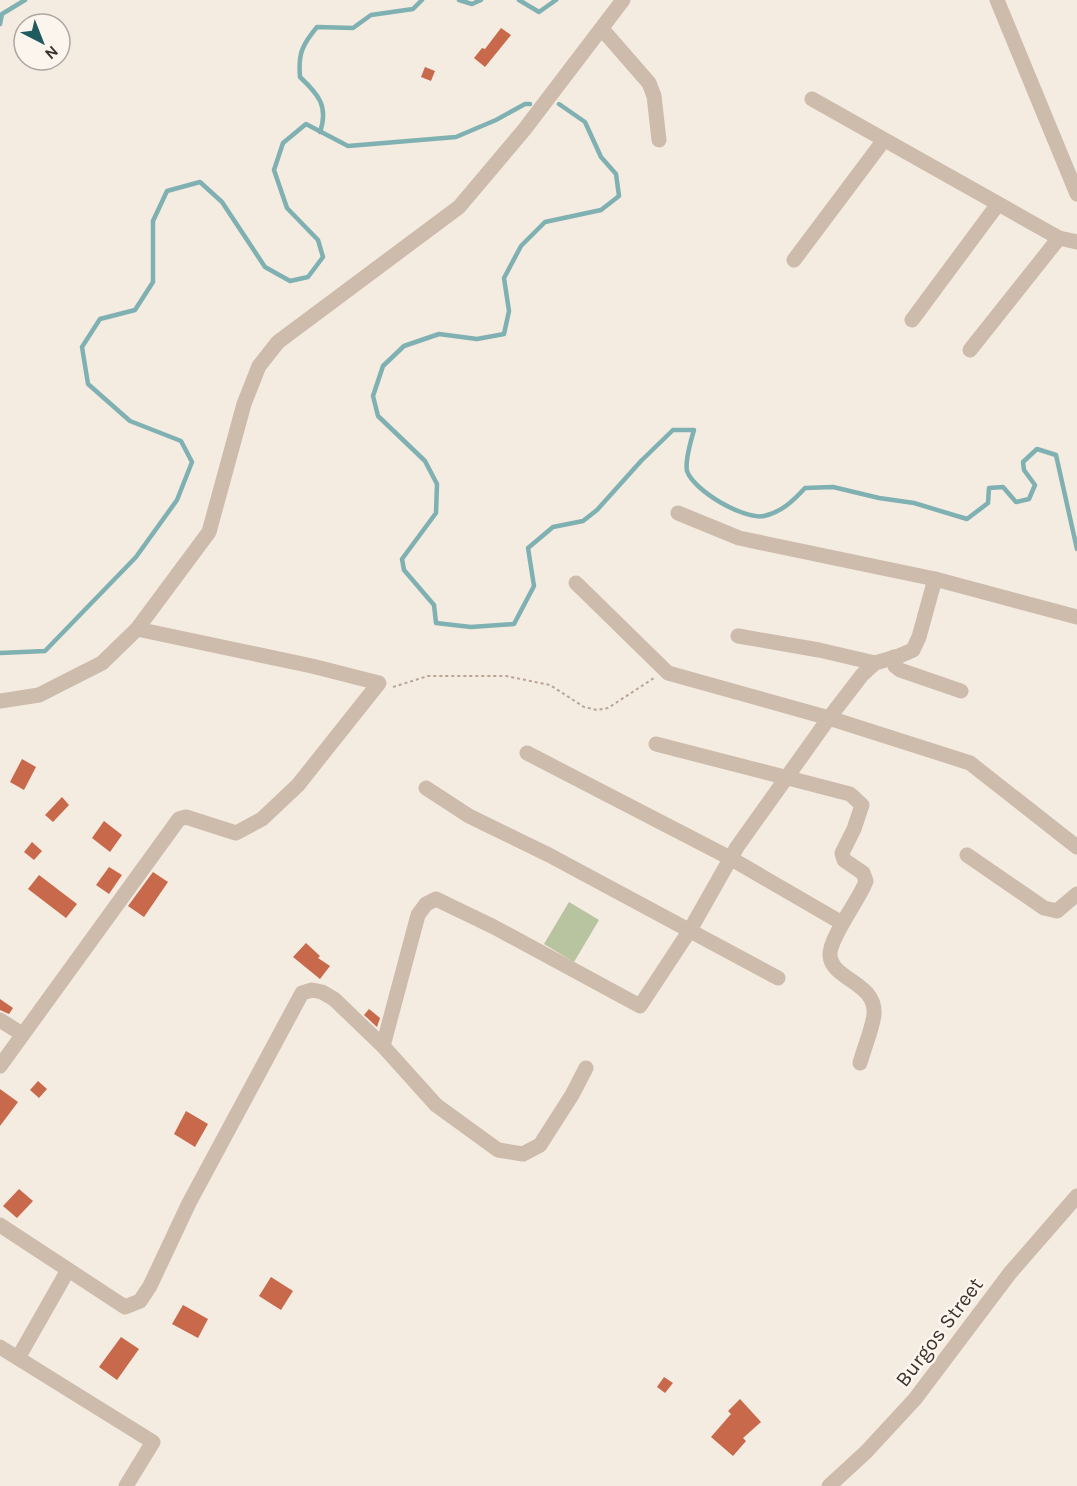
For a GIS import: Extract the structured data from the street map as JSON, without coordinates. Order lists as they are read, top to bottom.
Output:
{
  "streets": {
    "street": ["Burgos Street"]
  },
  "north": "bottom right"
}
